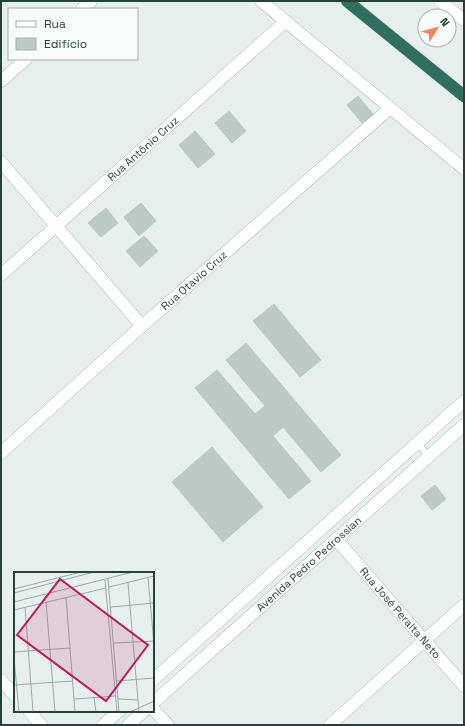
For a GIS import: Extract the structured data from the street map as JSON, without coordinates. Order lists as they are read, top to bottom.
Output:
{
  "streets": {
    "street": [
      "Rua Antônio Cruz",
      "Rua Otavio Cruz",
      "Avenida Pedro Pedrossian",
      "Rua José Peralta Neto"
    ]
  },
  "crossings": [
    ["Avenida Pedro Pedrossian", "Rua José Peralta Neto"]
  ],
  "legend": ["Rua", "Edifício"],
  "north": "top right"
}
